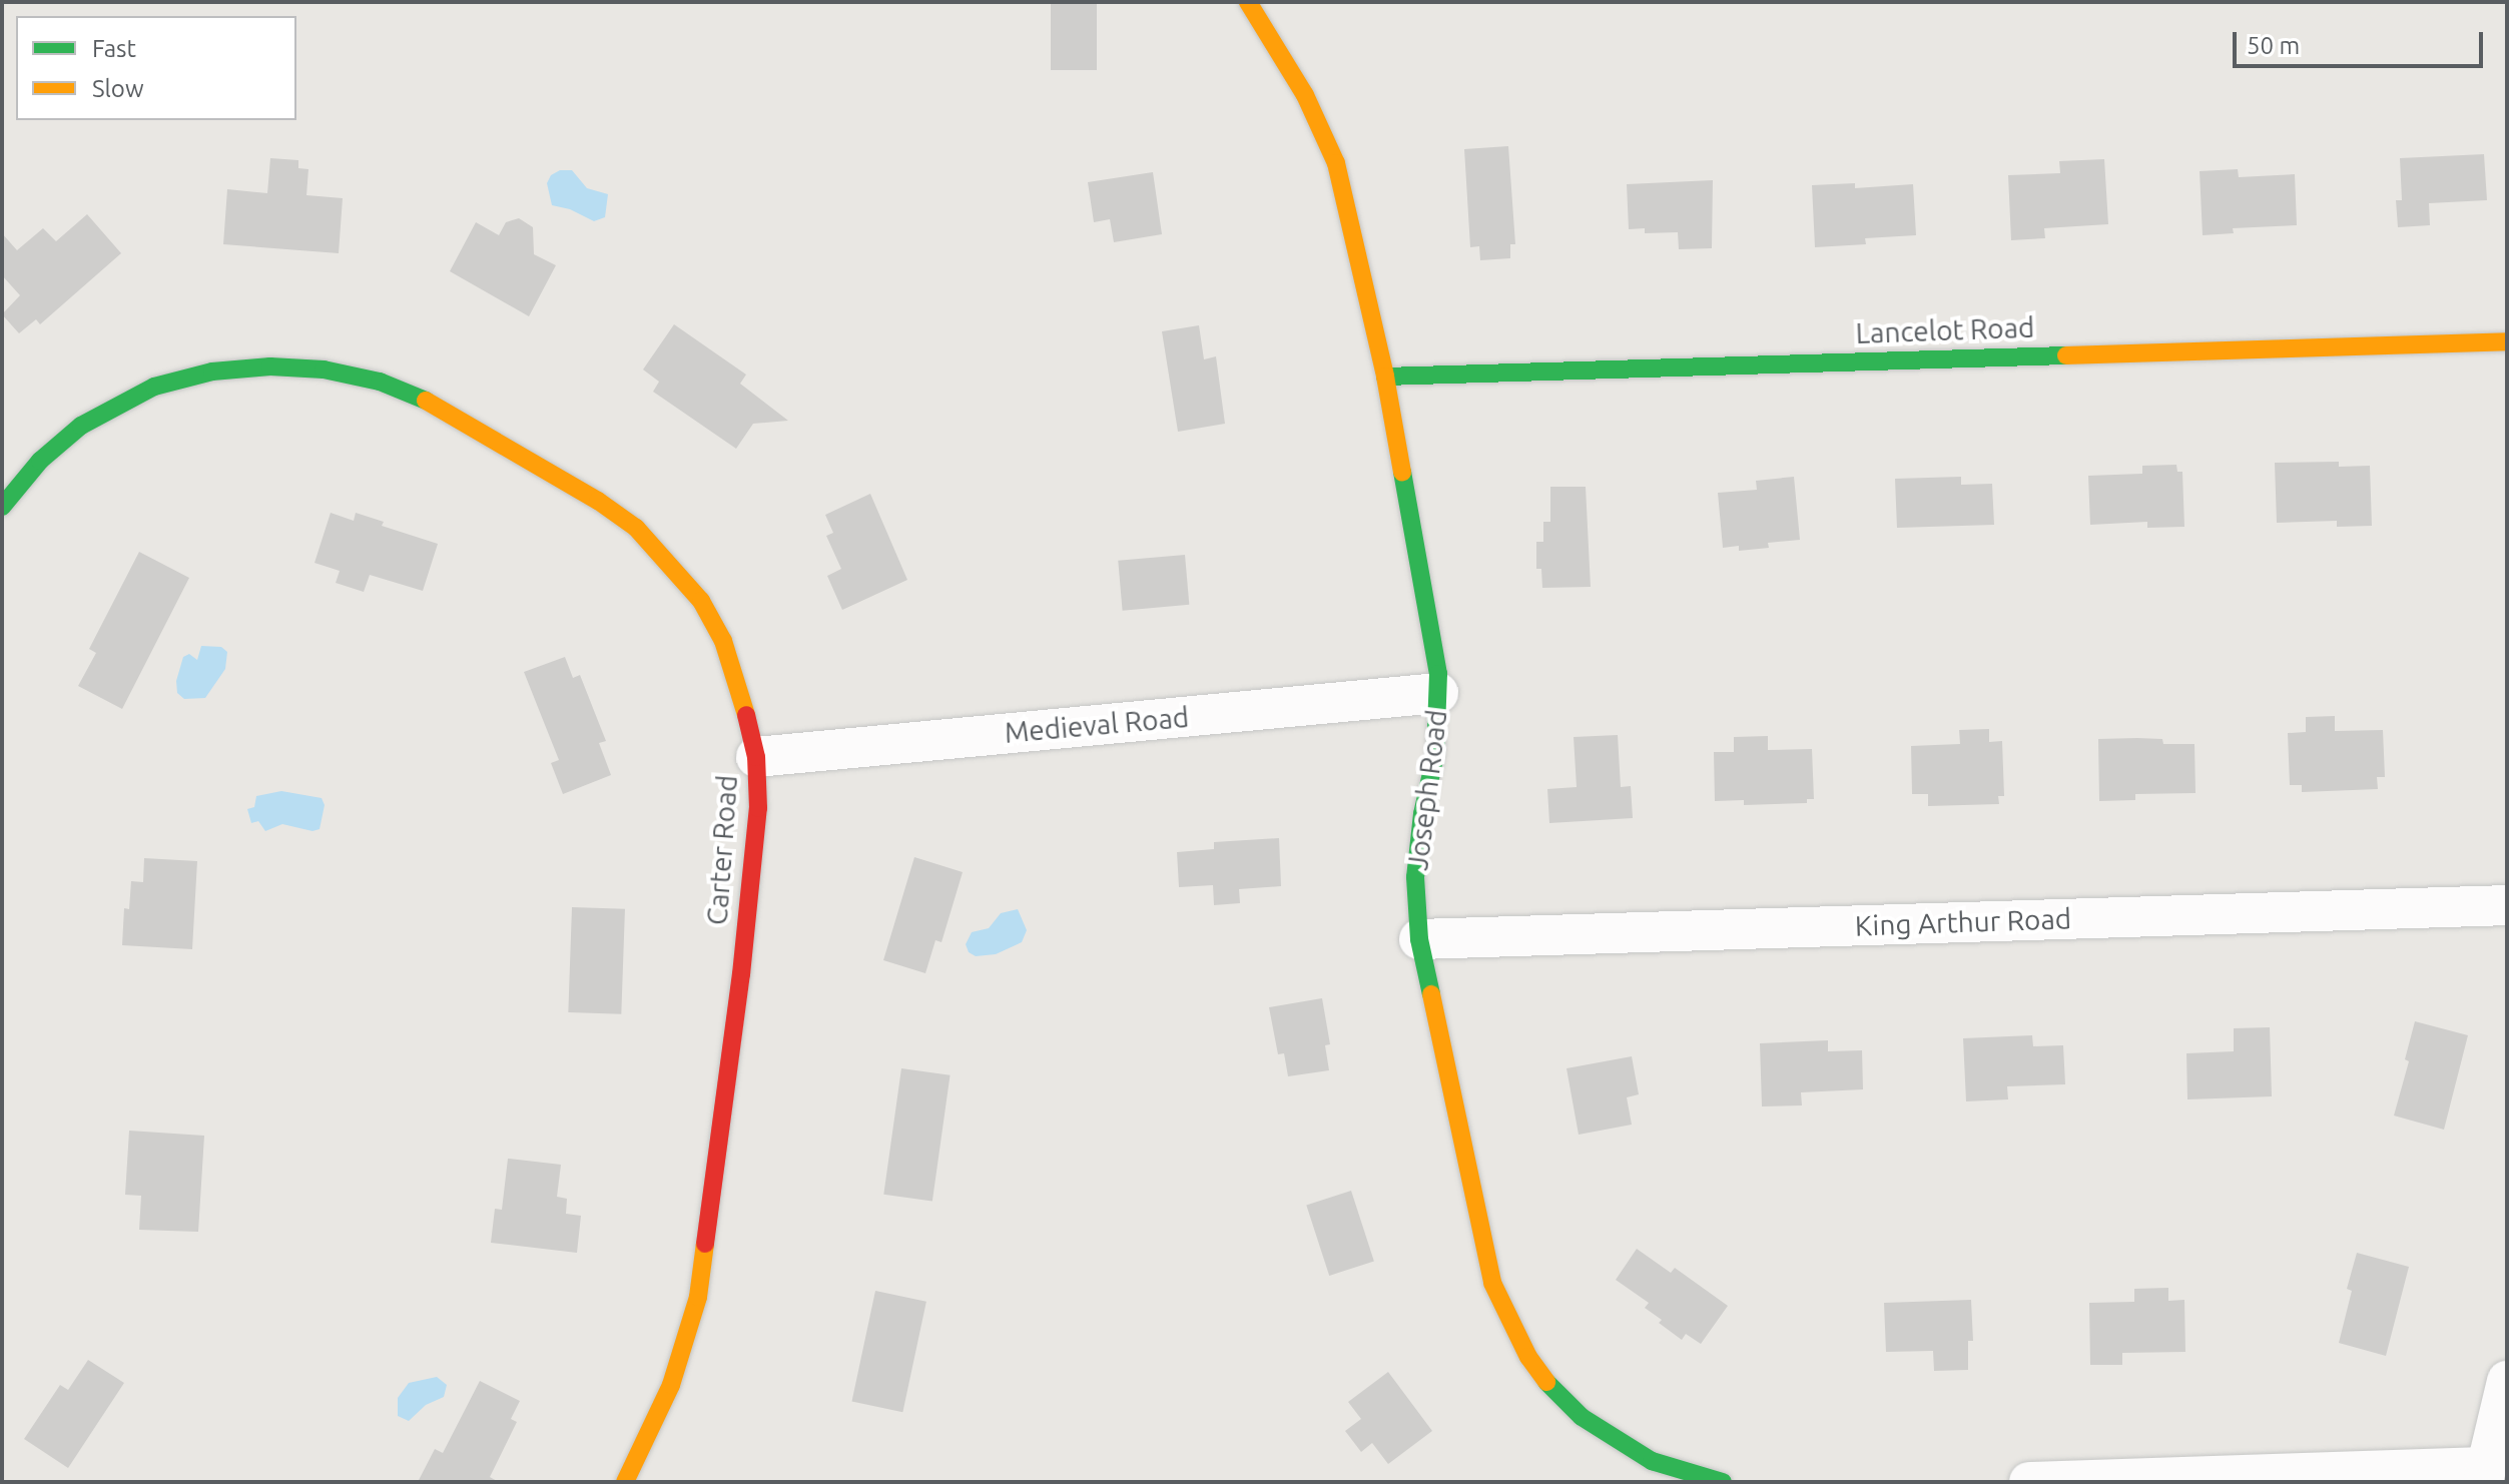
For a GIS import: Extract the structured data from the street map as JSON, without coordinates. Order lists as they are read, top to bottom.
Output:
{
  "streets": {
    "street": [
      "Lancelot Road",
      "Medieval Road",
      "Joseph Road",
      "Carter Road",
      "King Arthur Road"
    ]
  },
  "crossings": [
    ["Lancelot Road", "Joseph Road"],
    ["Medieval Road", "Joseph Road"],
    ["Medieval Road", "Carter Road"],
    ["Joseph Road", "King Arthur Road"]
  ],
  "legend": ["Fast", "Slow"],
  "scale_bar": "50 m"
}
